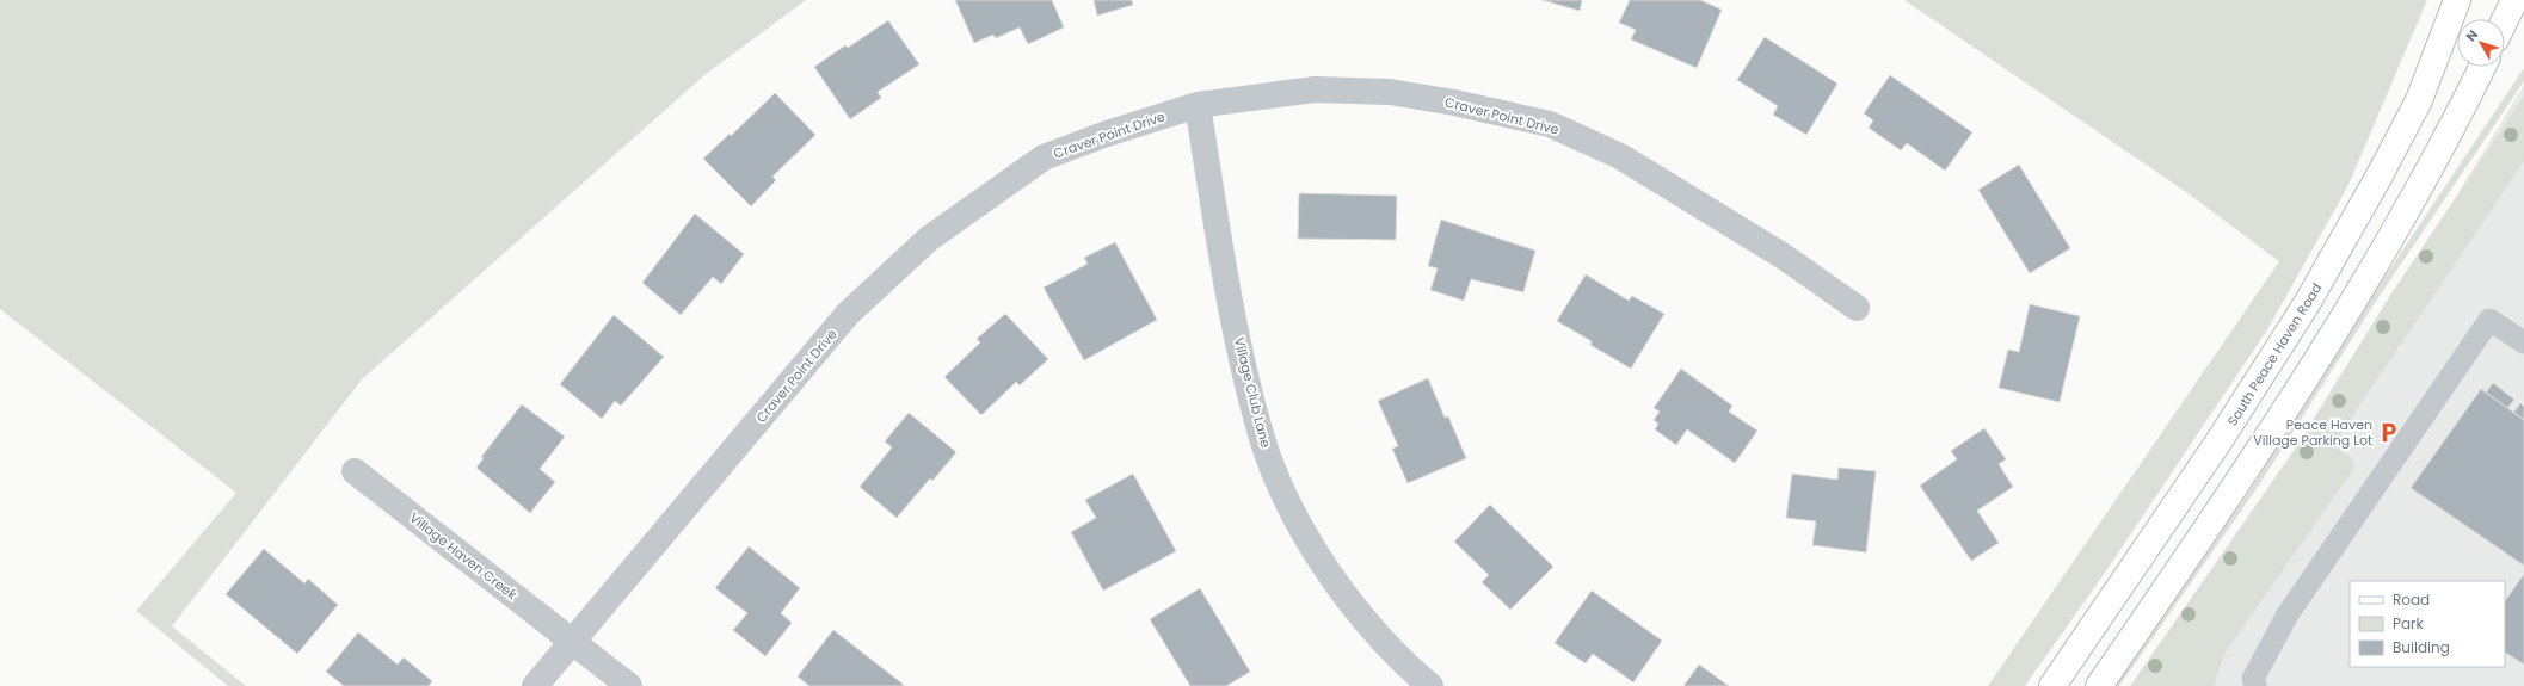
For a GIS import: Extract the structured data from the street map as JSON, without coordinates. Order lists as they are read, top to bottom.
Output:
{
  "streets": {
    "main road": ["South Peace Haven Road"],
    "street": ["Craver Point Drive", "Village Club Lane", "Village Haven Creek"]
  },
  "crossings": [
    ["Craver Point Drive", "Village Club Lane"],
    ["Craver Point Drive", "Village Haven Creek"]
  ],
  "places": {
    "parking": ["Peace Haven Village Parking Lot"]
  },
  "legend": ["Road", "Park", "Building"],
  "north": "top left"
}
